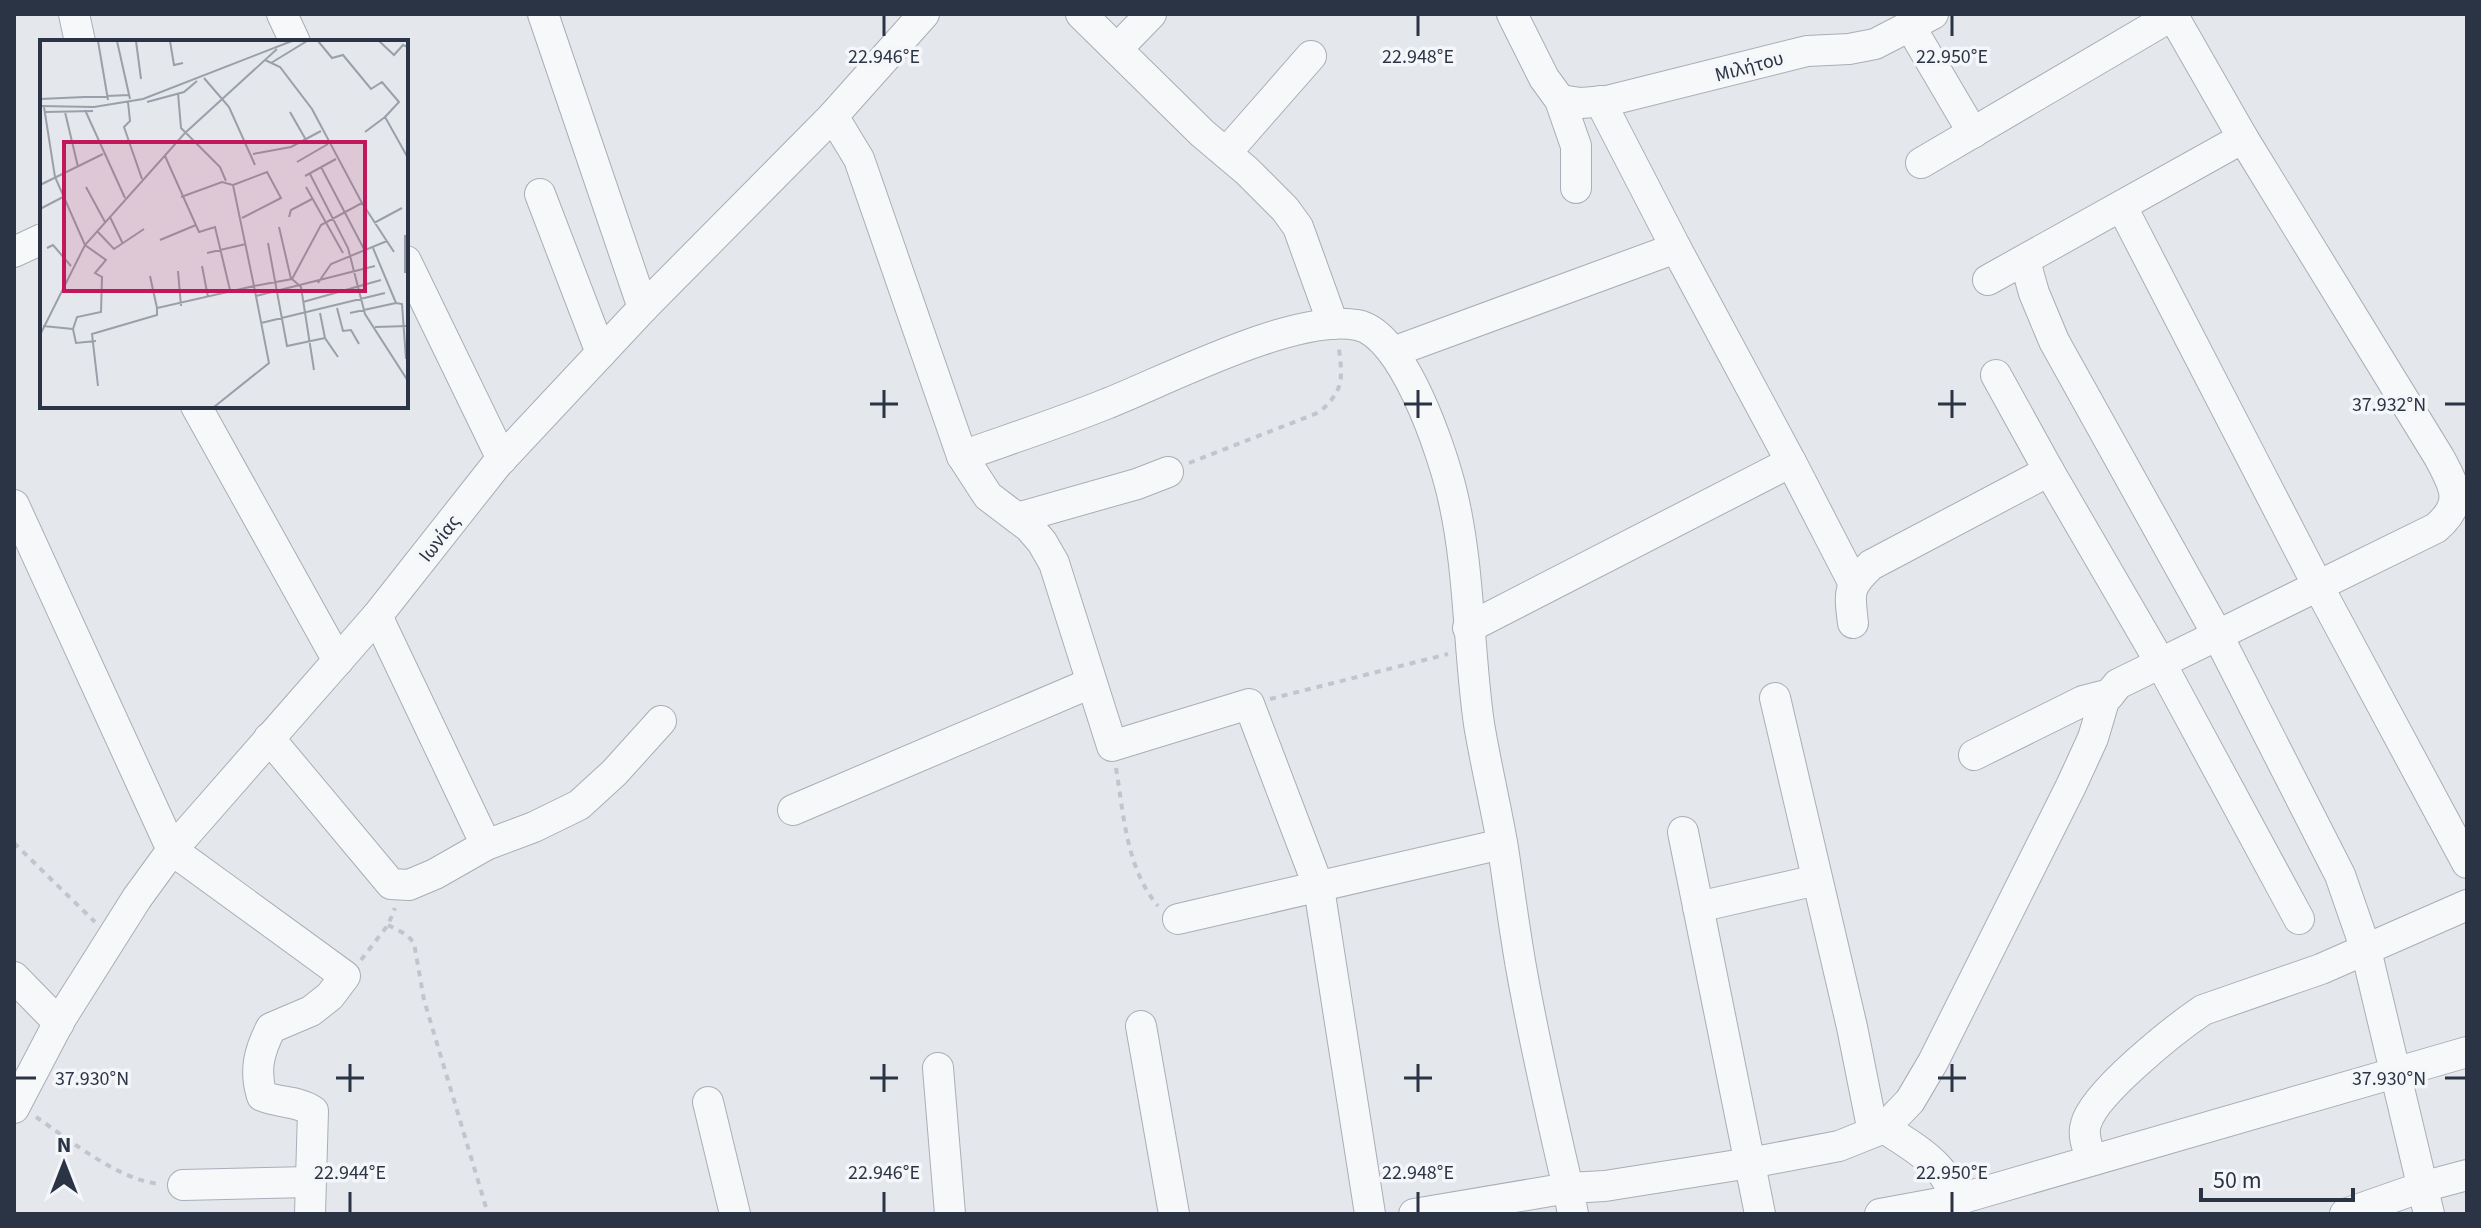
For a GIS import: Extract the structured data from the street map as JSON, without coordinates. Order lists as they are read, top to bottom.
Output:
{
  "streets": {
    "street": ["Μιλήτου", "Ιωνίας"]
  },
  "scale_bar": "50 m",
  "north": "top",
  "coordinates": [
    "22.946°E",
    "22.948°E",
    "22.950°E",
    "37.932°N",
    "37.930°N",
    "22.944°E"
  ]
}
